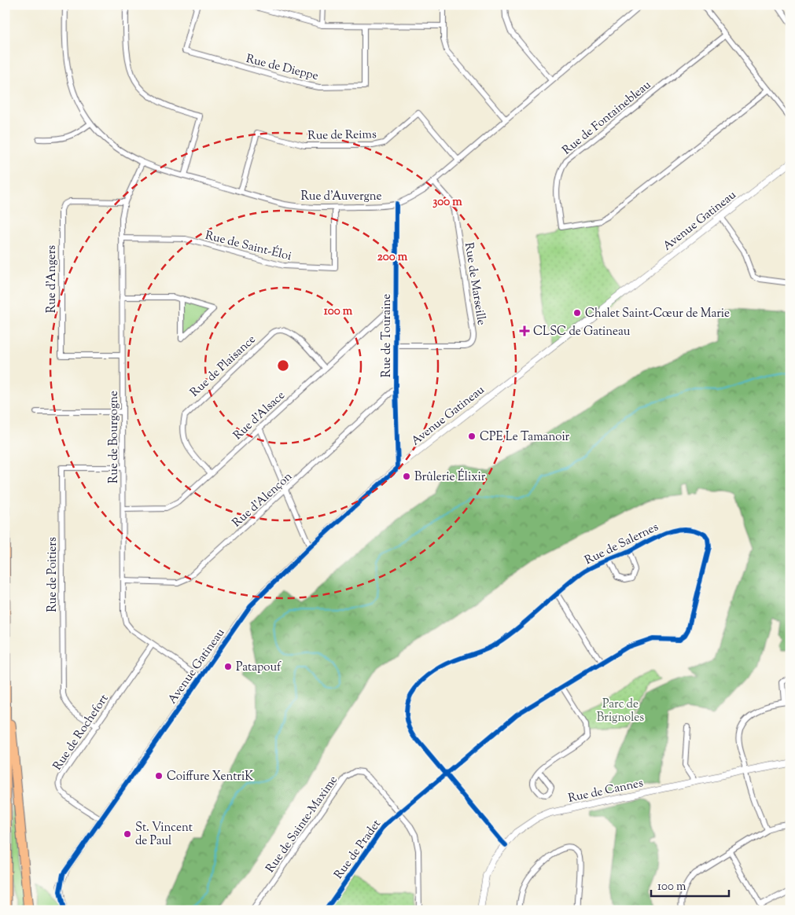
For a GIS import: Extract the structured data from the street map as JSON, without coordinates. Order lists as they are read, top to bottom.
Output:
{
  "streets": {
    "street": [
      "Rue de Dieppe",
      "Rue de Fontainebleau",
      "Rue de Reims",
      "Rue d'Auvergne",
      "Avenue Gatineau",
      "Rue de Saint-Éloi",
      "Rue d'Angers",
      "Rue de Marseille",
      "Rue de Touraine",
      "Rue de Plaisance",
      "Rue d'Alsace",
      "Rue de Bourgogne",
      "Rue d'Alençon",
      "Rue de Salernes",
      "Rue de Poitiers",
      "Rue de Rochefort",
      "Rue de Cannes",
      "Rue de Sainte-Maxime",
      "Rue de Pradet"
    ]
  },
  "crossings": [
    ["Rue de Reims", "Rue d'Auvergne"],
    ["Rue d'Auvergne", "Rue de Saint-Éloi"],
    ["Rue d'Auvergne", "Rue de Marseille"],
    ["Rue d'Auvergne", "Rue de Touraine"],
    ["Rue d'Auvergne", "Rue de Bourgogne"],
    ["Avenue Gatineau", "Rue de Touraine"],
    ["Avenue Gatineau", "Rue de Bourgogne"],
    ["Avenue Gatineau", "Rue de Rochefort"],
    ["Rue de Saint-Éloi", "Rue de Bourgogne"],
    ["Rue d'Angers", "Rue de Bourgogne"],
    ["Rue de Marseille", "Rue de Touraine"],
    ["Rue de Touraine", "Rue d'Alsace"],
    ["Rue de Touraine", "Rue d'Alençon"],
    ["Rue de Plaisance", "Rue d'Alsace"],
    ["Rue d'Alsace", "Rue de Bourgogne"],
    ["Rue de Bourgogne", "Rue d'Alençon"],
    ["Rue de Bourgogne", "Rue de Poitiers"],
    ["Rue de Bourgogne", "Rue de Rochefort"],
    ["Rue de Salernes", "Rue de Cannes"],
    ["Rue de Salernes", "Rue de Pradet"],
    ["Rue de Poitiers", "Rue de Rochefort"],
    ["Rue de Sainte-Maxime", "Rue de Pradet"]
  ],
  "parks": ["Parc de Brignoles"],
  "places": {
    "other": [
      "Chalet Saint-Cœur de Marie",
      "CPE Le Tamanoir",
      "Brûlerie Élixir",
      "Patapouf",
      "Coiffure XentriK",
      "St. Vincent de Paul"
    ],
    "health": ["CLSC de Gatineau"]
  },
  "scale_bar": "100 m",
  "rings": ["300 m", "200 m", "100 m"]
}
